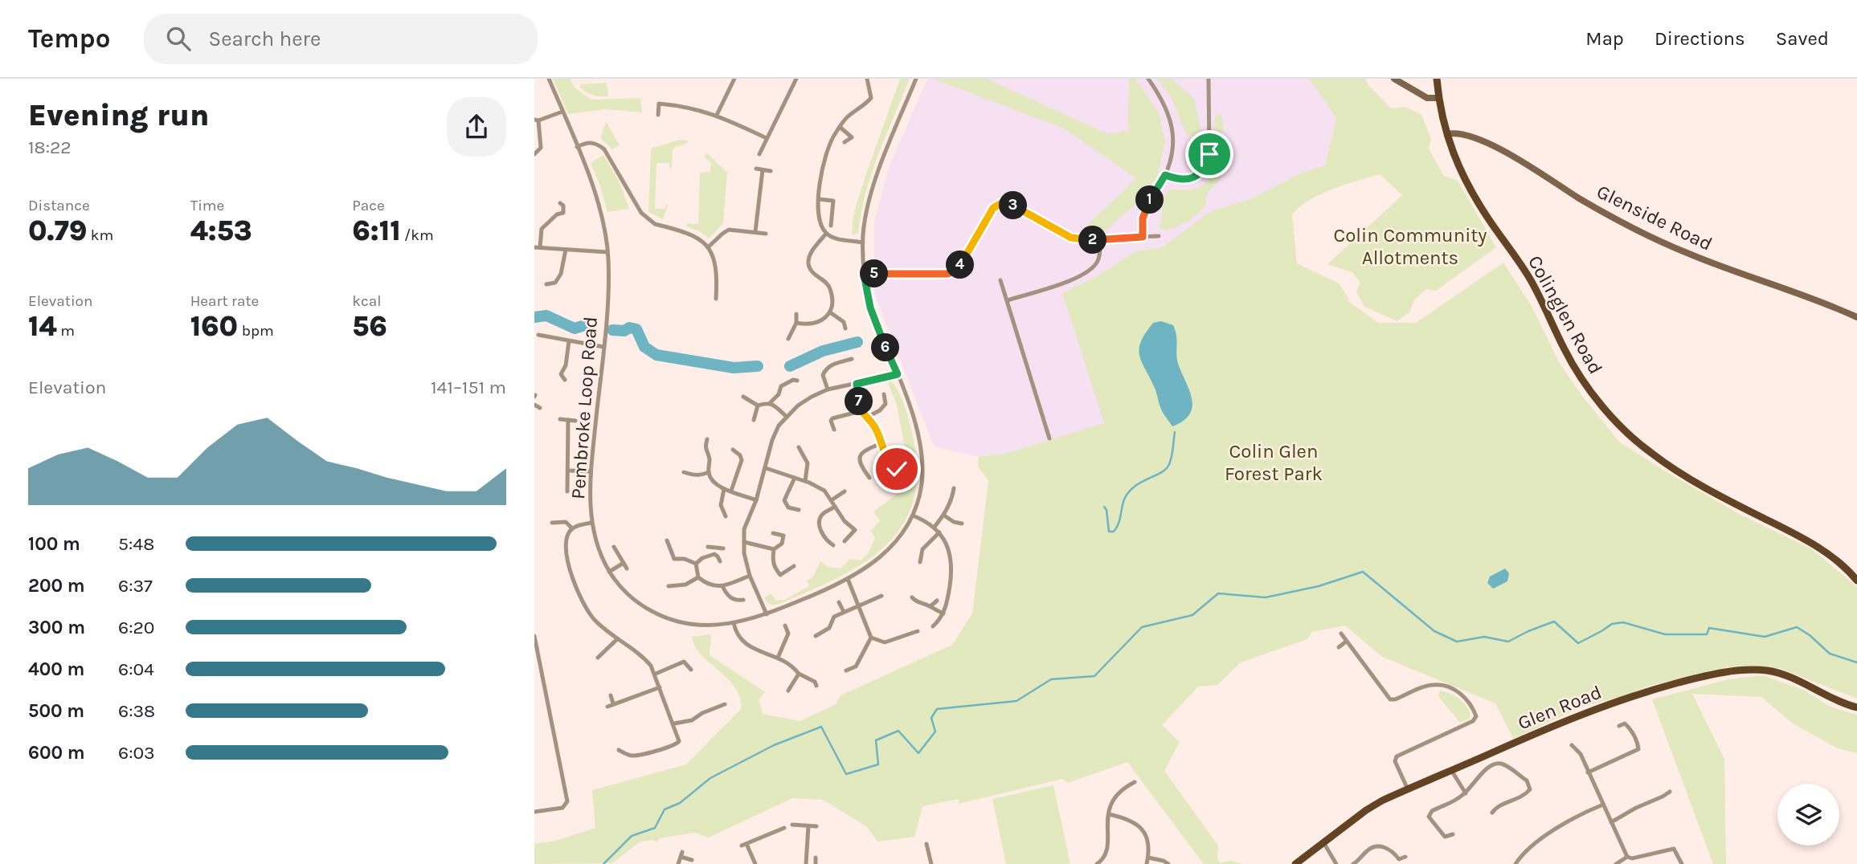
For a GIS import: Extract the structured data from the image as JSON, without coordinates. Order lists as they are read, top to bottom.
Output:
{
  "streets": {
    "main road": ["Colinglen Road", "Glen Road"],
    "street": ["Glenside Road", "Pembroke Loop Road"]
  },
  "crossings": [
    ["Glenside Road", "Colinglen Road"]
  ],
  "parks": ["Colin Community Allotments", "Colin Glen Forest Park"],
  "page": {
    "header": "Tempo",
    "search": "Search here",
    "nav": ["Map", "Directions", "Saved"],
    "heading": ["Evening run", "18:22"],
    "stats": [
      ["Distance", "0.79 km"],
      ["Time", "4:53"],
      ["Pace", "6:11 /km"],
      ["Elevation", "14 m"],
      ["Heart rate", "160 bpm"],
      ["kcal", "56"]
    ],
    "pins": [
      "1",
      "3",
      "2",
      "4",
      "5",
      "6",
      "7"
    ],
    "chart": ["Elevation", "141–151 m"],
    "list": [
      {
        "name": "100 m",
        "note": "5:48"
      },
      {
        "name": "200 m",
        "note": "6:37"
      },
      {
        "name": "300 m",
        "note": "6:20"
      },
      {
        "name": "400 m",
        "note": "6:04"
      },
      {
        "name": "500 m",
        "note": "6:38"
      },
      {
        "name": "600 m",
        "note": "6:03"
      }
    ]
  }
}
